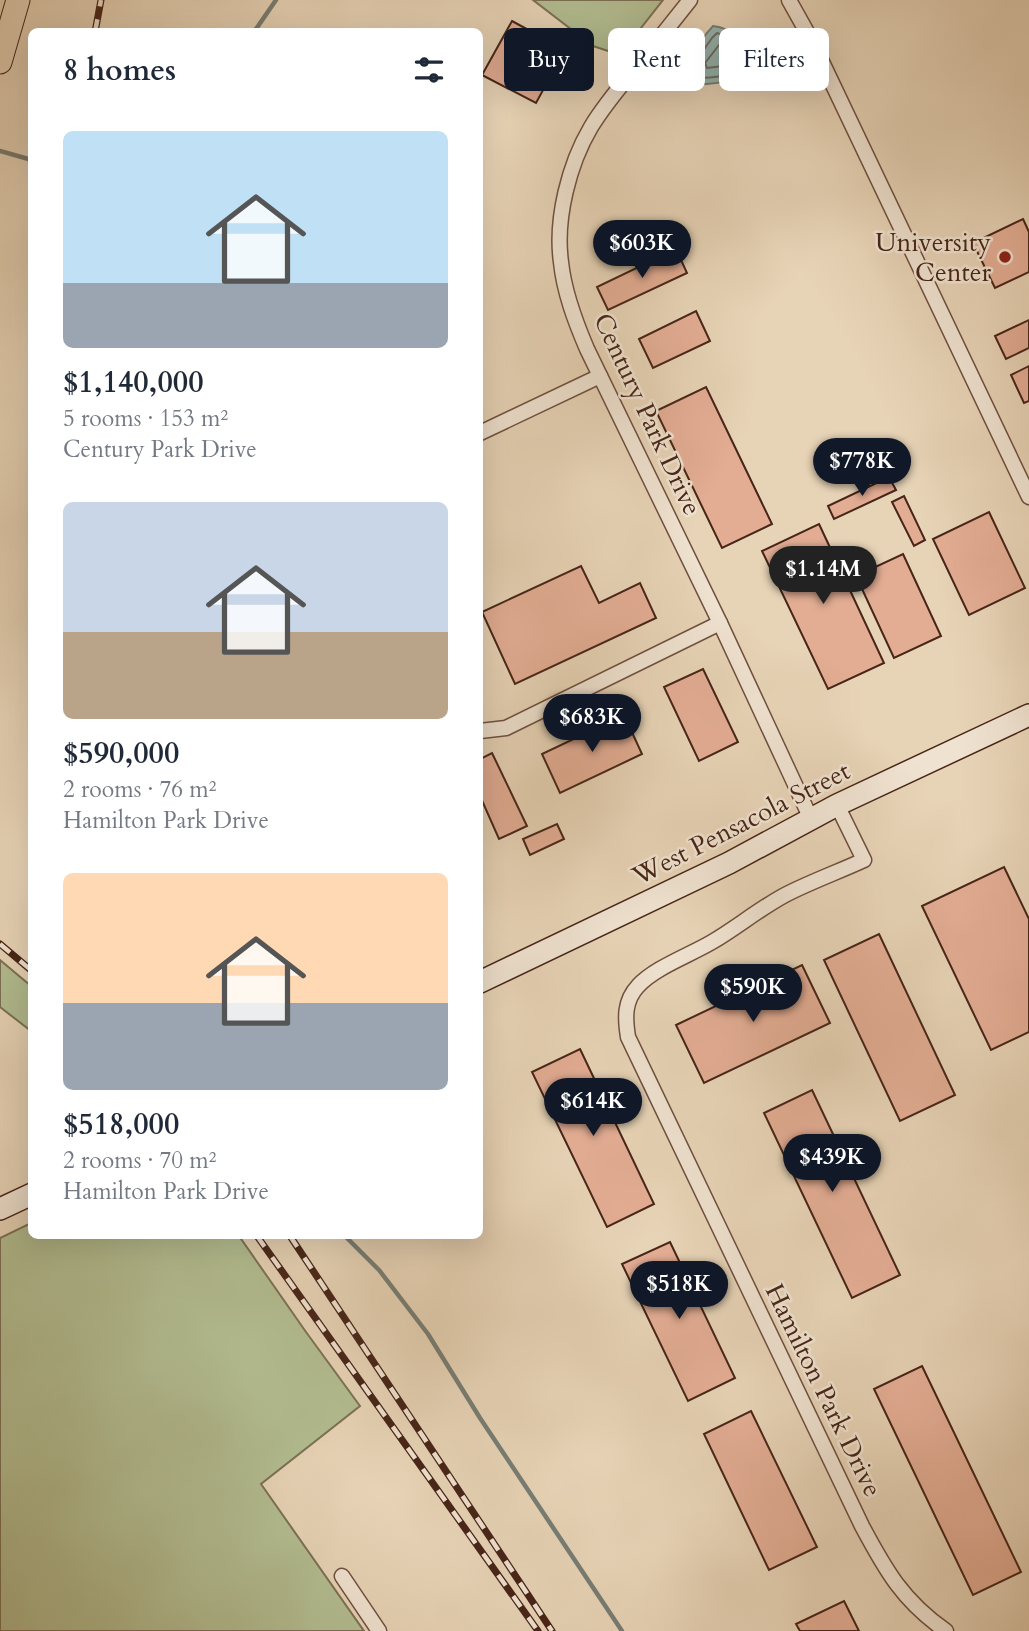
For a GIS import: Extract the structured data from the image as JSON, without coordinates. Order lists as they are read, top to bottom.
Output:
{
  "streets": {
    "main road": ["West Pensacola Street"],
    "street": ["Century Park Drive", "Hamilton Park Drive"]
  },
  "crossings": [
    ["Century Park Drive", "West Pensacola Street"],
    ["West Pensacola Street", "Hamilton Park Drive"]
  ],
  "places": ["University Center"],
  "page": {
    "chip": ["Buy", "Rent", "Filters"],
    "heading": "8 homes",
    "list": [
      {
        "name": "$1,140,000",
        "note": "5 rooms · 153 m² · Century Park Drive"
      },
      {
        "name": "$590,000",
        "note": "2 rooms · 76 m² · Hamilton Park Drive"
      },
      {
        "name": "$518,000",
        "note": "2 rooms · 70 m² · Hamilton Park Drive"
      }
    ],
    "price": [
      "$603K",
      "$778K",
      "$1.14M",
      "$683K",
      "$590K",
      "$614K",
      "$439K",
      "$518K"
    ]
  }
}
